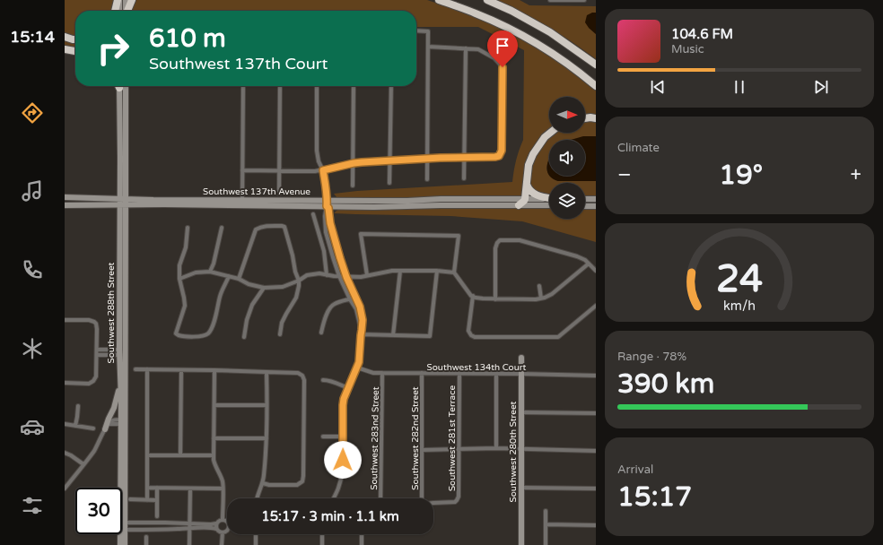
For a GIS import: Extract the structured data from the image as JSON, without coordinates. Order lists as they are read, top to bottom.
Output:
{
  "streets": {
    "main road": ["Southwest 137th Avenue", "Southwest 288th Street", "Southwest 280th Street"],
    "street": [
      "Southwest 134th Court",
      "Southwest 283nd Street",
      "Southwest 282nd Street",
      "Southwest 281st Terrace"
    ]
  },
  "crossings": [
    ["Southwest 137th Avenue", "Southwest 288th Street"],
    ["Southwest 134th Court", "Southwest 283nd Street"],
    ["Southwest 134th Court", "Southwest 282nd Street"],
    ["Southwest 134th Court", "Southwest 281st Terrace"],
    ["Southwest 134th Court", "Southwest 280th Street"]
  ],
  "north": "right",
  "page": {
    "tabs": "15:14",
    "turn": ["610 m", "Southwest 137th Court"],
    "song": ["104.6 FM", "Music"],
    "tile": [
      "Climate",
      ["Range · 78%", "390 km"],
      ["Arrival", "15:17"]
    ],
    "heat": ["−", "19°", "+"],
    "limit": "30",
    "trip": "15:17 · 3 min · 1.1 km",
    "gauge": ["24", "km/h"]
  }
}
